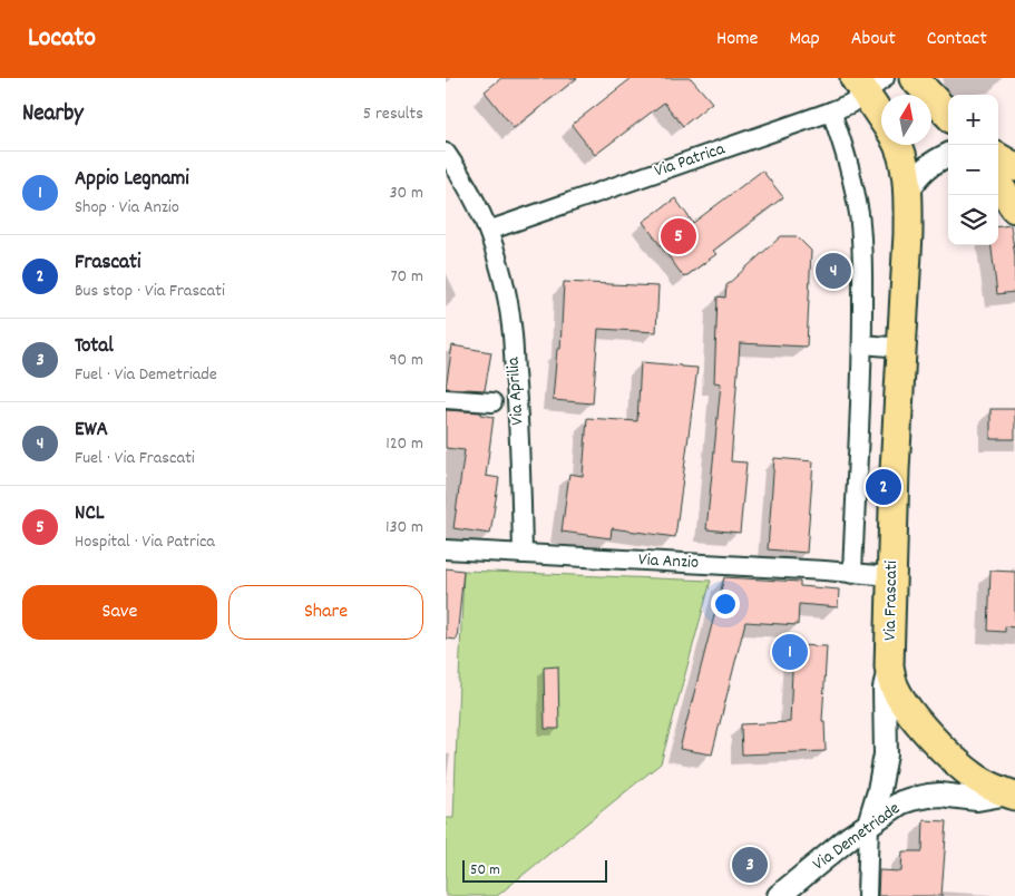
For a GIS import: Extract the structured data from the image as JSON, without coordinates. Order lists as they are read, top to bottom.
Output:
{
  "streets": {
    "main road": ["Via Frascati"],
    "street": [
      "Via Patrica",
      "Via Aprilia",
      "Via Anzio",
      "Via Demetriade"
    ]
  },
  "crossings": [
    ["Via Patrica", "Via Aprilia"],
    ["Via Aprilia", "Via Anzio"],
    ["Via Anzio", "Via Frascati"],
    ["Via Frascati", "Via Demetriade"]
  ],
  "scale_bar": "50 m",
  "north": "top",
  "page": {
    "header": "Locato",
    "nav": [
      "Home",
      "Map",
      "About",
      "Contact"
    ],
    "heading": ["Nearby", "5 results"],
    "map_buttons": ["+", "−"],
    "list": [
      {
        "mark": "1",
        "name": "Appio Legnami",
        "note": "Shop · Via Anzio",
        "value": "30 m"
      },
      {
        "mark": "2",
        "name": "Frascati",
        "note": "Bus stop · Via Frascati",
        "value": "70 m"
      },
      {
        "mark": "3",
        "name": "Total",
        "note": "Fuel · Via Demetriade",
        "value": "90 m"
      },
      {
        "mark": "4",
        "name": "EWA",
        "note": "Fuel · Via Frascati",
        "value": "120 m"
      },
      {
        "mark": "5",
        "name": "NCL",
        "note": "Hospital · Via Patrica",
        "value": "130 m"
      }
    ],
    "pins": [
      "5",
      "4",
      "2",
      "1",
      "3"
    ],
    "buttons": ["Save", "Share"],
    "scale": "50 m"
  }
}
